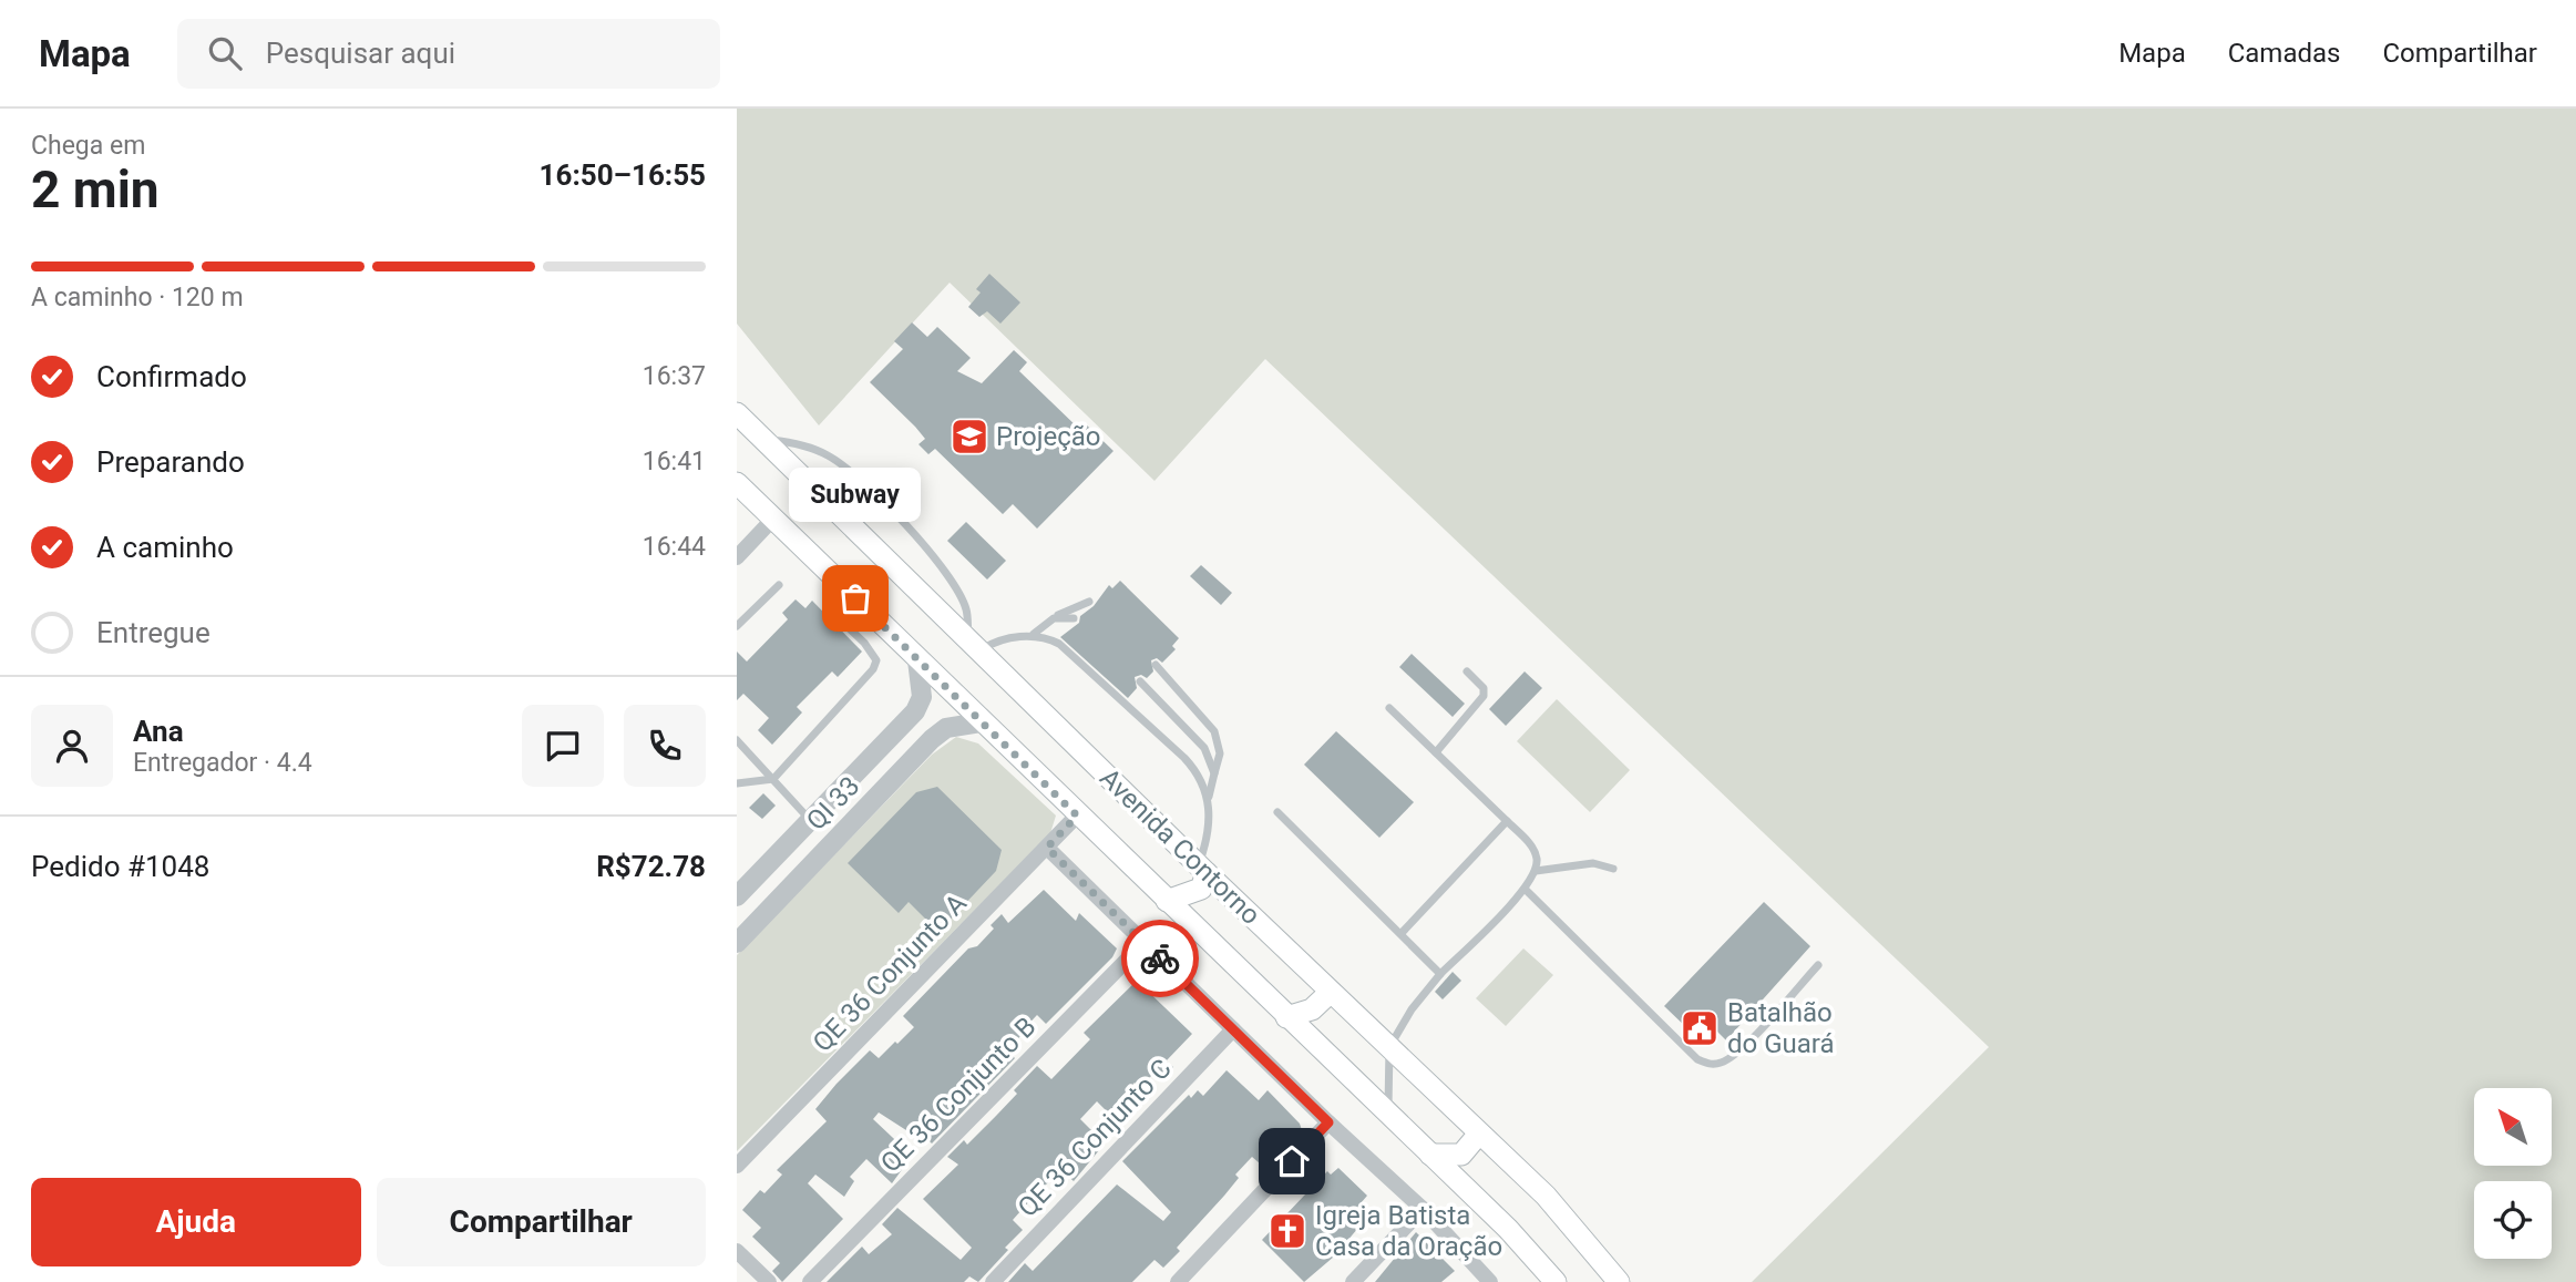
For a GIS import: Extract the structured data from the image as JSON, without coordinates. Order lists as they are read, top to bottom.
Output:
{
  "streets": {
    "main road": ["Avenida Contorno"],
    "street": [
      "QI 33",
      "QE 36 Conjunto A",
      "QE 36 Conjunto B",
      "QE 36 Conjunto C"
    ]
  },
  "crossings": [
    ["QI 33", "Avenida Contorno"],
    ["Avenida Contorno", "QE 36 Conjunto A"]
  ],
  "places": {
    "school or university": ["Projeção"],
    "other": ["Subway"],
    "public building": ["Batalhão do Guará"],
    "church": ["Igreja Batista Casa da Oração"]
  },
  "north": "top left",
  "page": {
    "header": "Mapa",
    "search": "Pesquisar aqui",
    "nav": ["Mapa", "Camadas", "Compartilhar"],
    "heading": ["2 min", "Chega em", "16:50–16:55"],
    "panel": [
      "Ana",
      "Entregador · 4.4",
      "Pedido #1048",
      "R$72.78"
    ],
    "bar": "A caminho · 120 m",
    "list": [
      ["Confirmado", "16:37"],
      ["Preparando", "16:41"],
      ["A caminho", "16:44"],
      "Entregue"
    ],
    "bubble": "Subway",
    "buttons": ["Ajuda", "Compartilhar"]
  }
}
